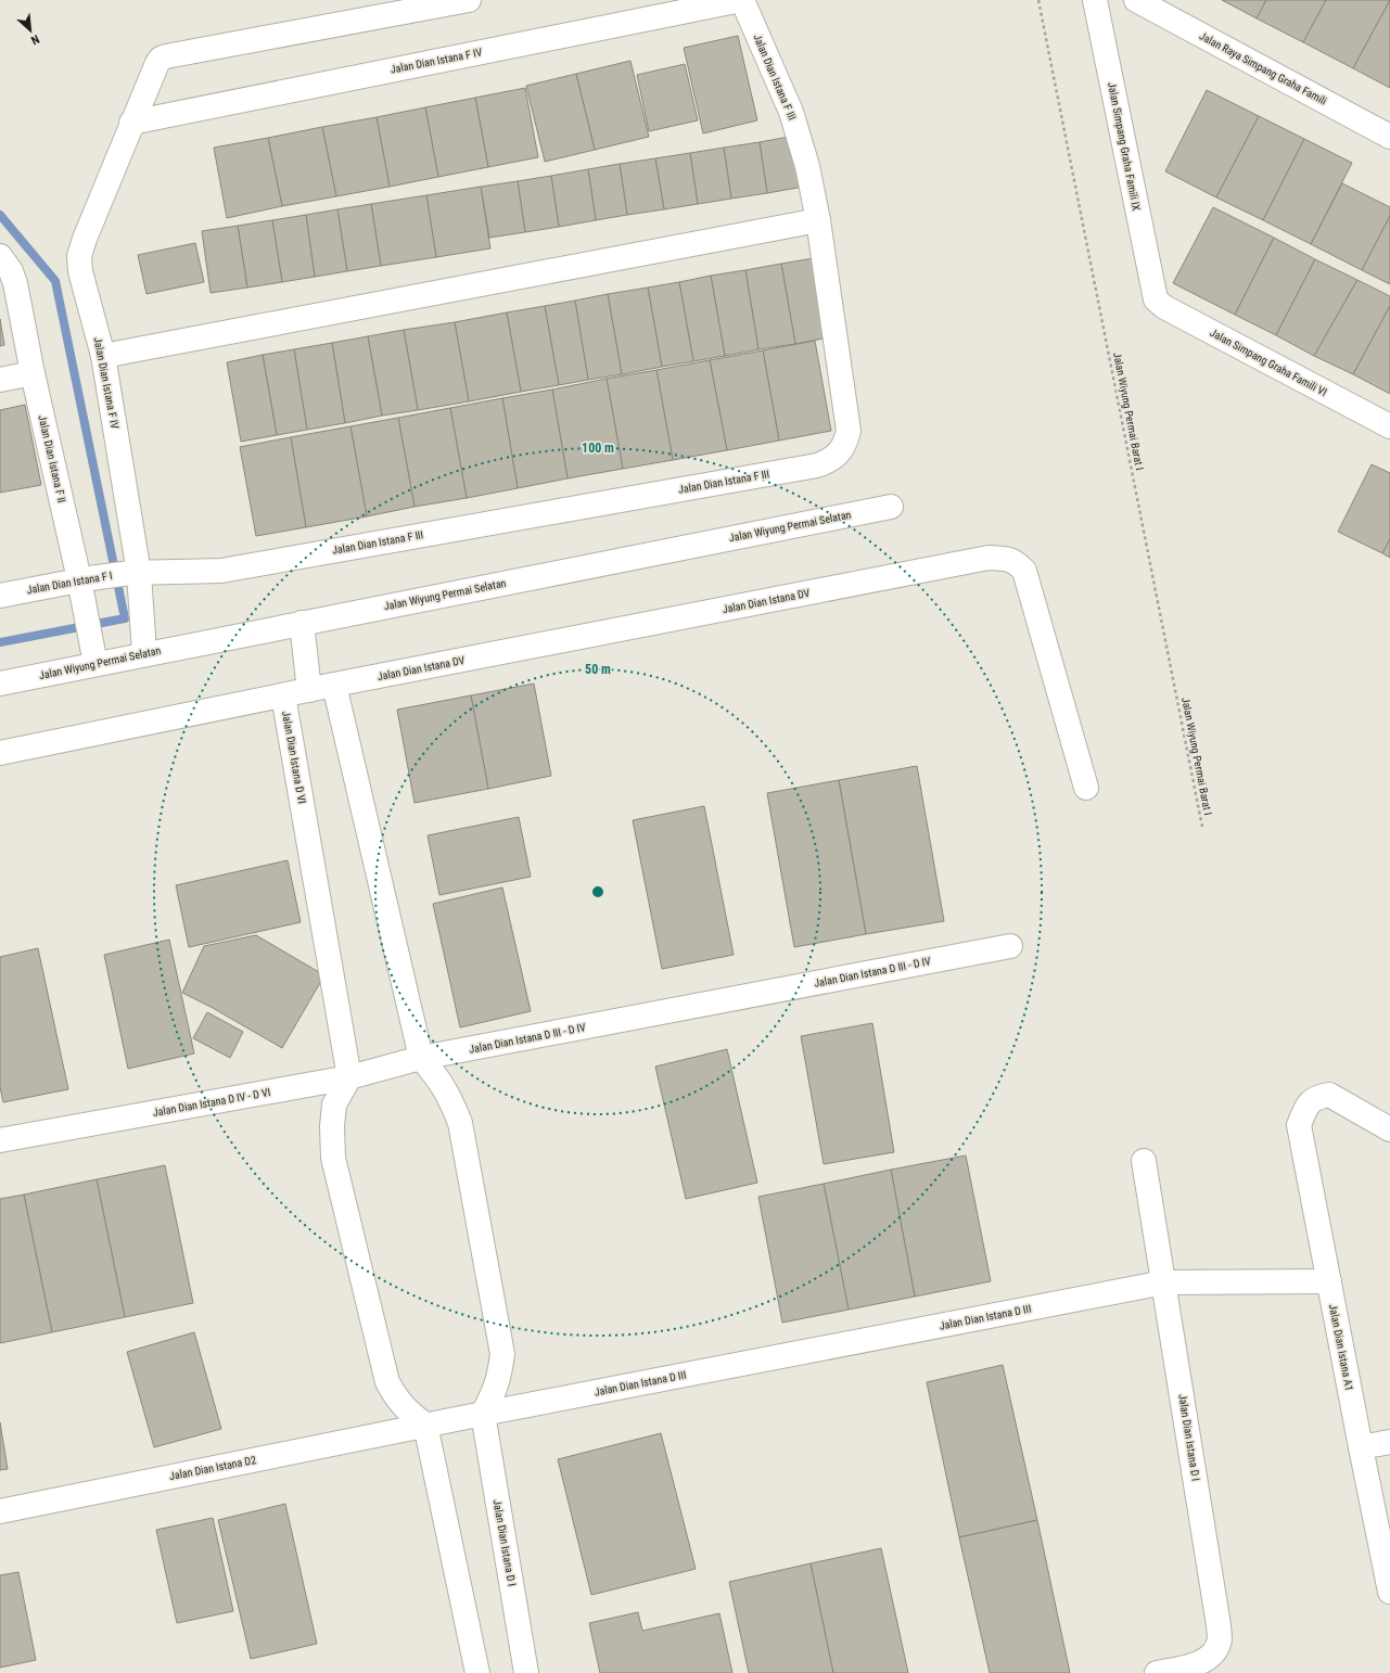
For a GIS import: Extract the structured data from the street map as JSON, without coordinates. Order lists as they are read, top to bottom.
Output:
{
  "streets": {
    "street": [
      "Jalan Dian Istana F IV",
      "Jalan Raya Simpang Graha Famili",
      "Jalan Dian Istana F III",
      "Jalan Simpang Graha Famili IX",
      "Jalan Simpang Graha Famili VI",
      "Jalan Dian Istana F II",
      "Jalan Wiyung Permai Selatan",
      "Jalan Dian Istana F I",
      "Jalan Dian Istana DV",
      "Jalan Dian Istana D VI",
      "Jalan Dian Istana D III - D IV",
      "Jalan Dian Istana D IV - D VI",
      "Jalan Dian Istana D III",
      "Jalan Dian Istana A1",
      "Jalan Dian Istana D I",
      "Jalan Dian Istana D2"
    ],
    "path": ["Jalan Wiyung Permai Barat I"]
  },
  "crossings": [
    ["Jalan Dian Istana F IV", "Jalan Dian Istana F III"],
    ["Jalan Dian Istana F IV", "Jalan Wiyung Permai Selatan"],
    ["Jalan Dian Istana F IV", "Jalan Dian Istana F I"],
    ["Jalan Dian Istana F III", "Jalan Dian Istana F I"],
    ["Jalan Simpang Graha Famili IX", "Jalan Simpang Graha Famili VI"],
    ["Jalan Dian Istana F II", "Jalan Wiyung Permai Selatan"],
    ["Jalan Dian Istana F II", "Jalan Dian Istana F I"],
    ["Jalan Dian Istana DV", "Jalan Dian Istana D VI"],
    ["Jalan Dian Istana D VI", "Jalan Dian Istana D IV - D VI"],
    ["Jalan Dian Istana D III - D IV", "Jalan Dian Istana D IV - D VI"],
    ["Jalan Dian Istana D III", "Jalan Dian Istana A1"],
    ["Jalan Dian Istana D III", "Jalan Dian Istana D I"],
    ["Jalan Dian Istana D III", "Jalan Dian Istana D2"],
    ["Jalan Dian Istana D I", "Jalan Dian Istana D2"]
  ],
  "north": "bottom right",
  "rings": ["100 m", "50 m"]
}
